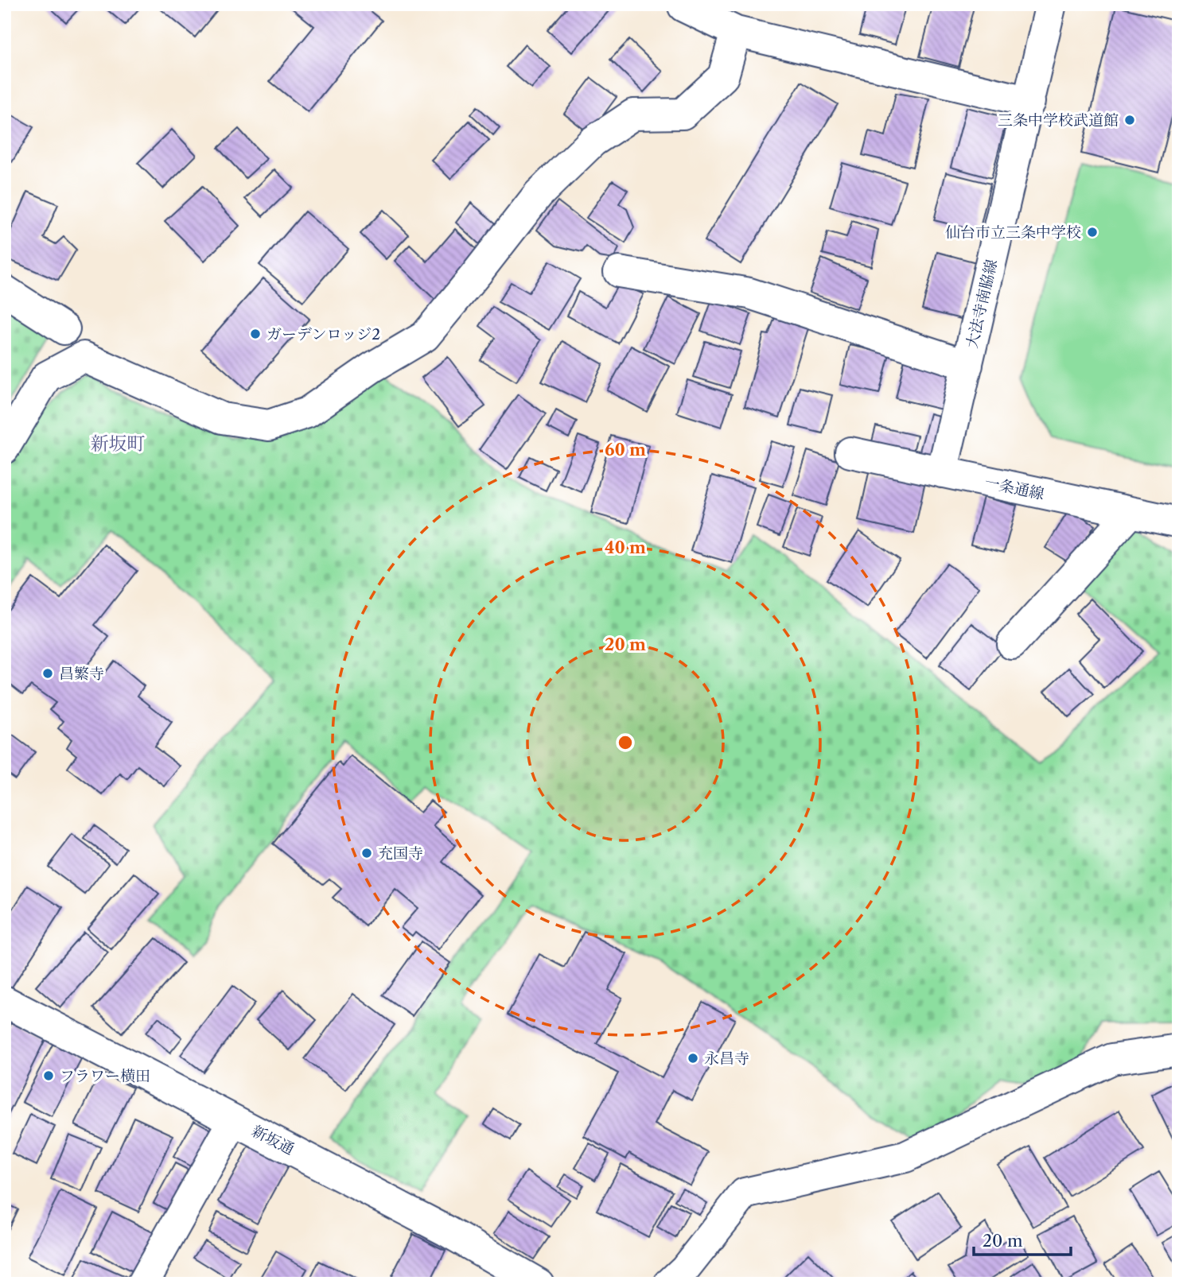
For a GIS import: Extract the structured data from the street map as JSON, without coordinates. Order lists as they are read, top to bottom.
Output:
{
  "streets": {
    "street": ["大法寺南脇線", "一条通線", "新坂通"]
  },
  "crossings": [
    ["大法寺南脇線", "一条通線"]
  ],
  "districts": ["新坂町"],
  "places": [
    "三条中学校武道館",
    "仙台市立三条中学校",
    "ガーデンロッジ2",
    "昌繁寺",
    "充国寺",
    "永昌寺",
    "フラワー横田"
  ],
  "scale_bar": "20 m",
  "rings": ["60 m", "40 m", "20 m"]
}
